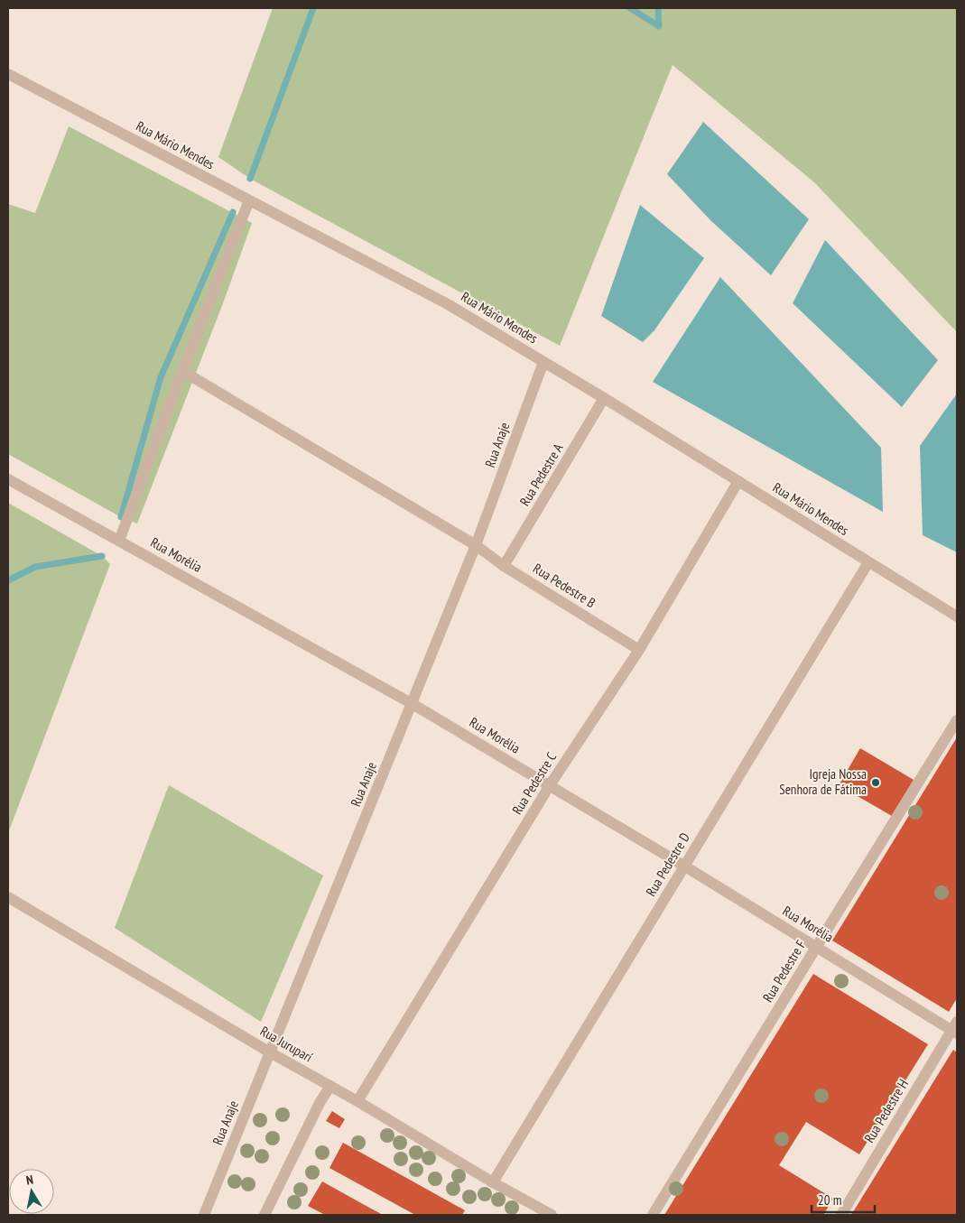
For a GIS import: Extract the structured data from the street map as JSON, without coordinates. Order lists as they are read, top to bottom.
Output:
{
  "streets": {
    "street": [
      "Rua Mário Mendes",
      "Rua Anaje",
      "Rua Pedestre A",
      "Rua Morélia",
      "Rua Pedestre B",
      "Rua Pedestre C",
      "Rua Pedestre D",
      "Rua Pedestre F",
      "Rua Juruparí",
      "Rua Pedestre H"
    ]
  },
  "crossings": [
    ["Rua Mário Mendes", "Rua Anaje"],
    ["Rua Mário Mendes", "Rua Pedestre A"],
    ["Rua Mário Mendes", "Rua Pedestre C"],
    ["Rua Mário Mendes", "Rua Pedestre D"],
    ["Rua Anaje", "Rua Morélia"],
    ["Rua Anaje", "Rua Pedestre B"],
    ["Rua Anaje", "Rua Juruparí"],
    ["Rua Pedestre A", "Rua Pedestre B"],
    ["Rua Morélia", "Rua Pedestre C"],
    ["Rua Morélia", "Rua Pedestre D"],
    ["Rua Morélia", "Rua Pedestre F"],
    ["Rua Morélia", "Rua Pedestre H"],
    ["Rua Pedestre B", "Rua Pedestre C"],
    ["Rua Pedestre C", "Rua Juruparí"],
    ["Rua Pedestre D", "Rua Juruparí"]
  ],
  "places": ["Igreja Nossa Senhora de Fátima"],
  "scale_bar": "20 m",
  "north": "top"
}
